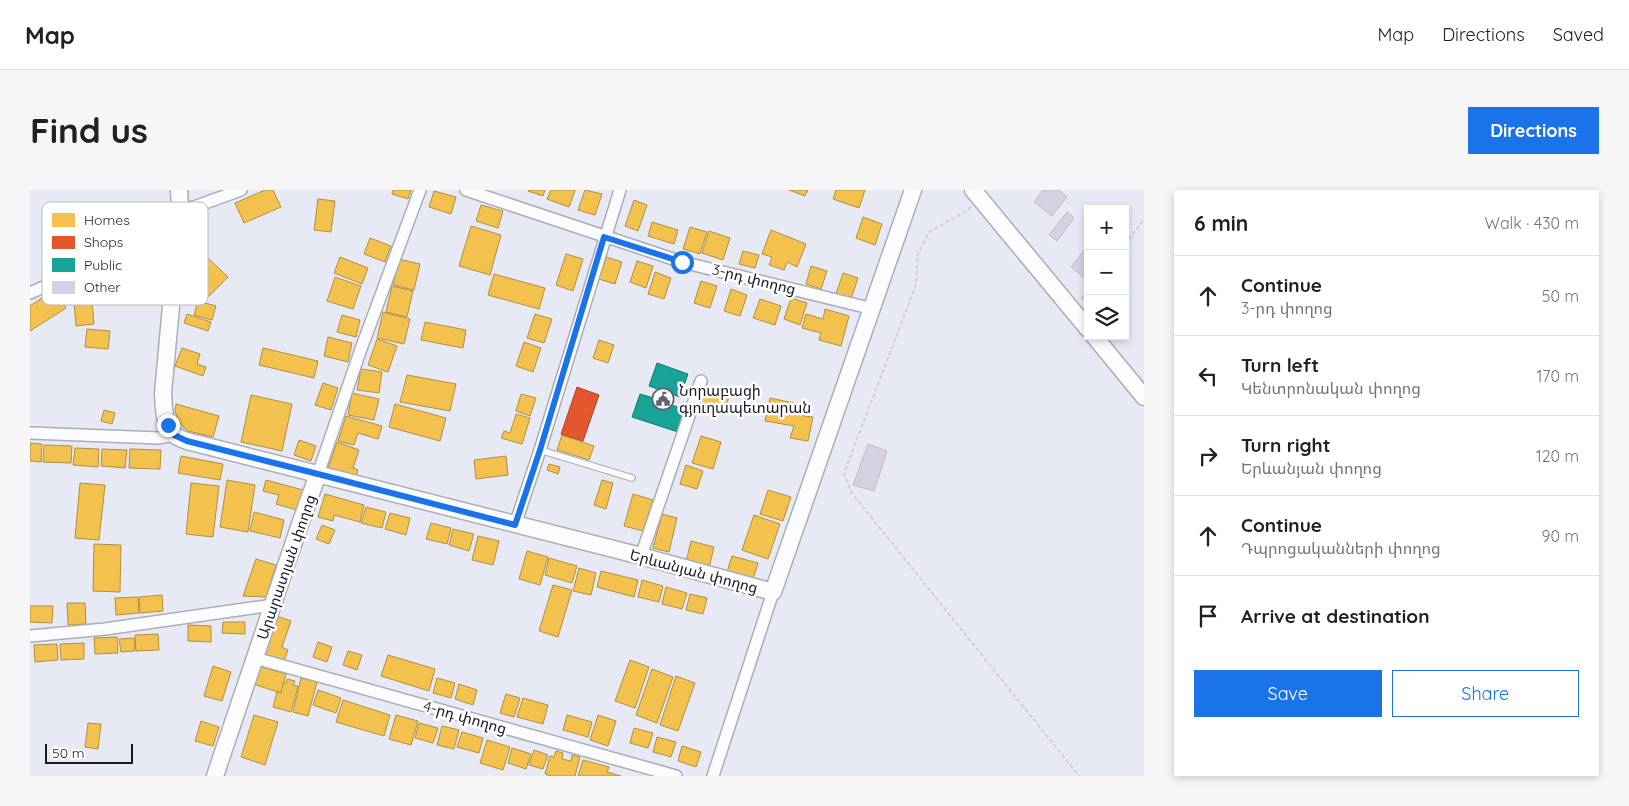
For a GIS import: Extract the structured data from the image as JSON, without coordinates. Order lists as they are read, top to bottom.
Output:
{
  "streets": {
    "main road": ["Արարատյան փողոց", "Երևանյան փողոց"],
    "street": ["3-րդ փողոց", "4-րդ փողոց"]
  },
  "crossings": [
    ["3-րդ փողոց", "Երևանյան փողոց"],
    ["Արարատյան փողոց", "Երևանյան փողոց"],
    ["Արարատյան փողոց", "4-րդ փողոց"]
  ],
  "places": {
    "public building": ["Նորաբացի գյուղապետարան"]
  },
  "legend": [
    "Homes",
    "Shops",
    "Public",
    "Other"
  ],
  "scale_bar": "50 m",
  "page": {
    "header": "Map",
    "nav": ["Map", "Directions", "Saved"],
    "buttons": [
      "Directions",
      ["Save", "Share"]
    ],
    "title": "Find us",
    "heading": ["6 min", "Walk · 430 m"],
    "map_buttons": ["+", "−"],
    "list": [
      ["Continue", "3-րդ փողոց", "50 m"],
      ["Turn left", "Կենտրոնական փողոց", "170 m"],
      ["Turn right", "Երևանյան փողոց", "120 m"],
      ["Continue", "Դպրոցականների փողոց", "90 m"],
      "Arrive at destination"
    ],
    "scale": "50 m"
  }
}
